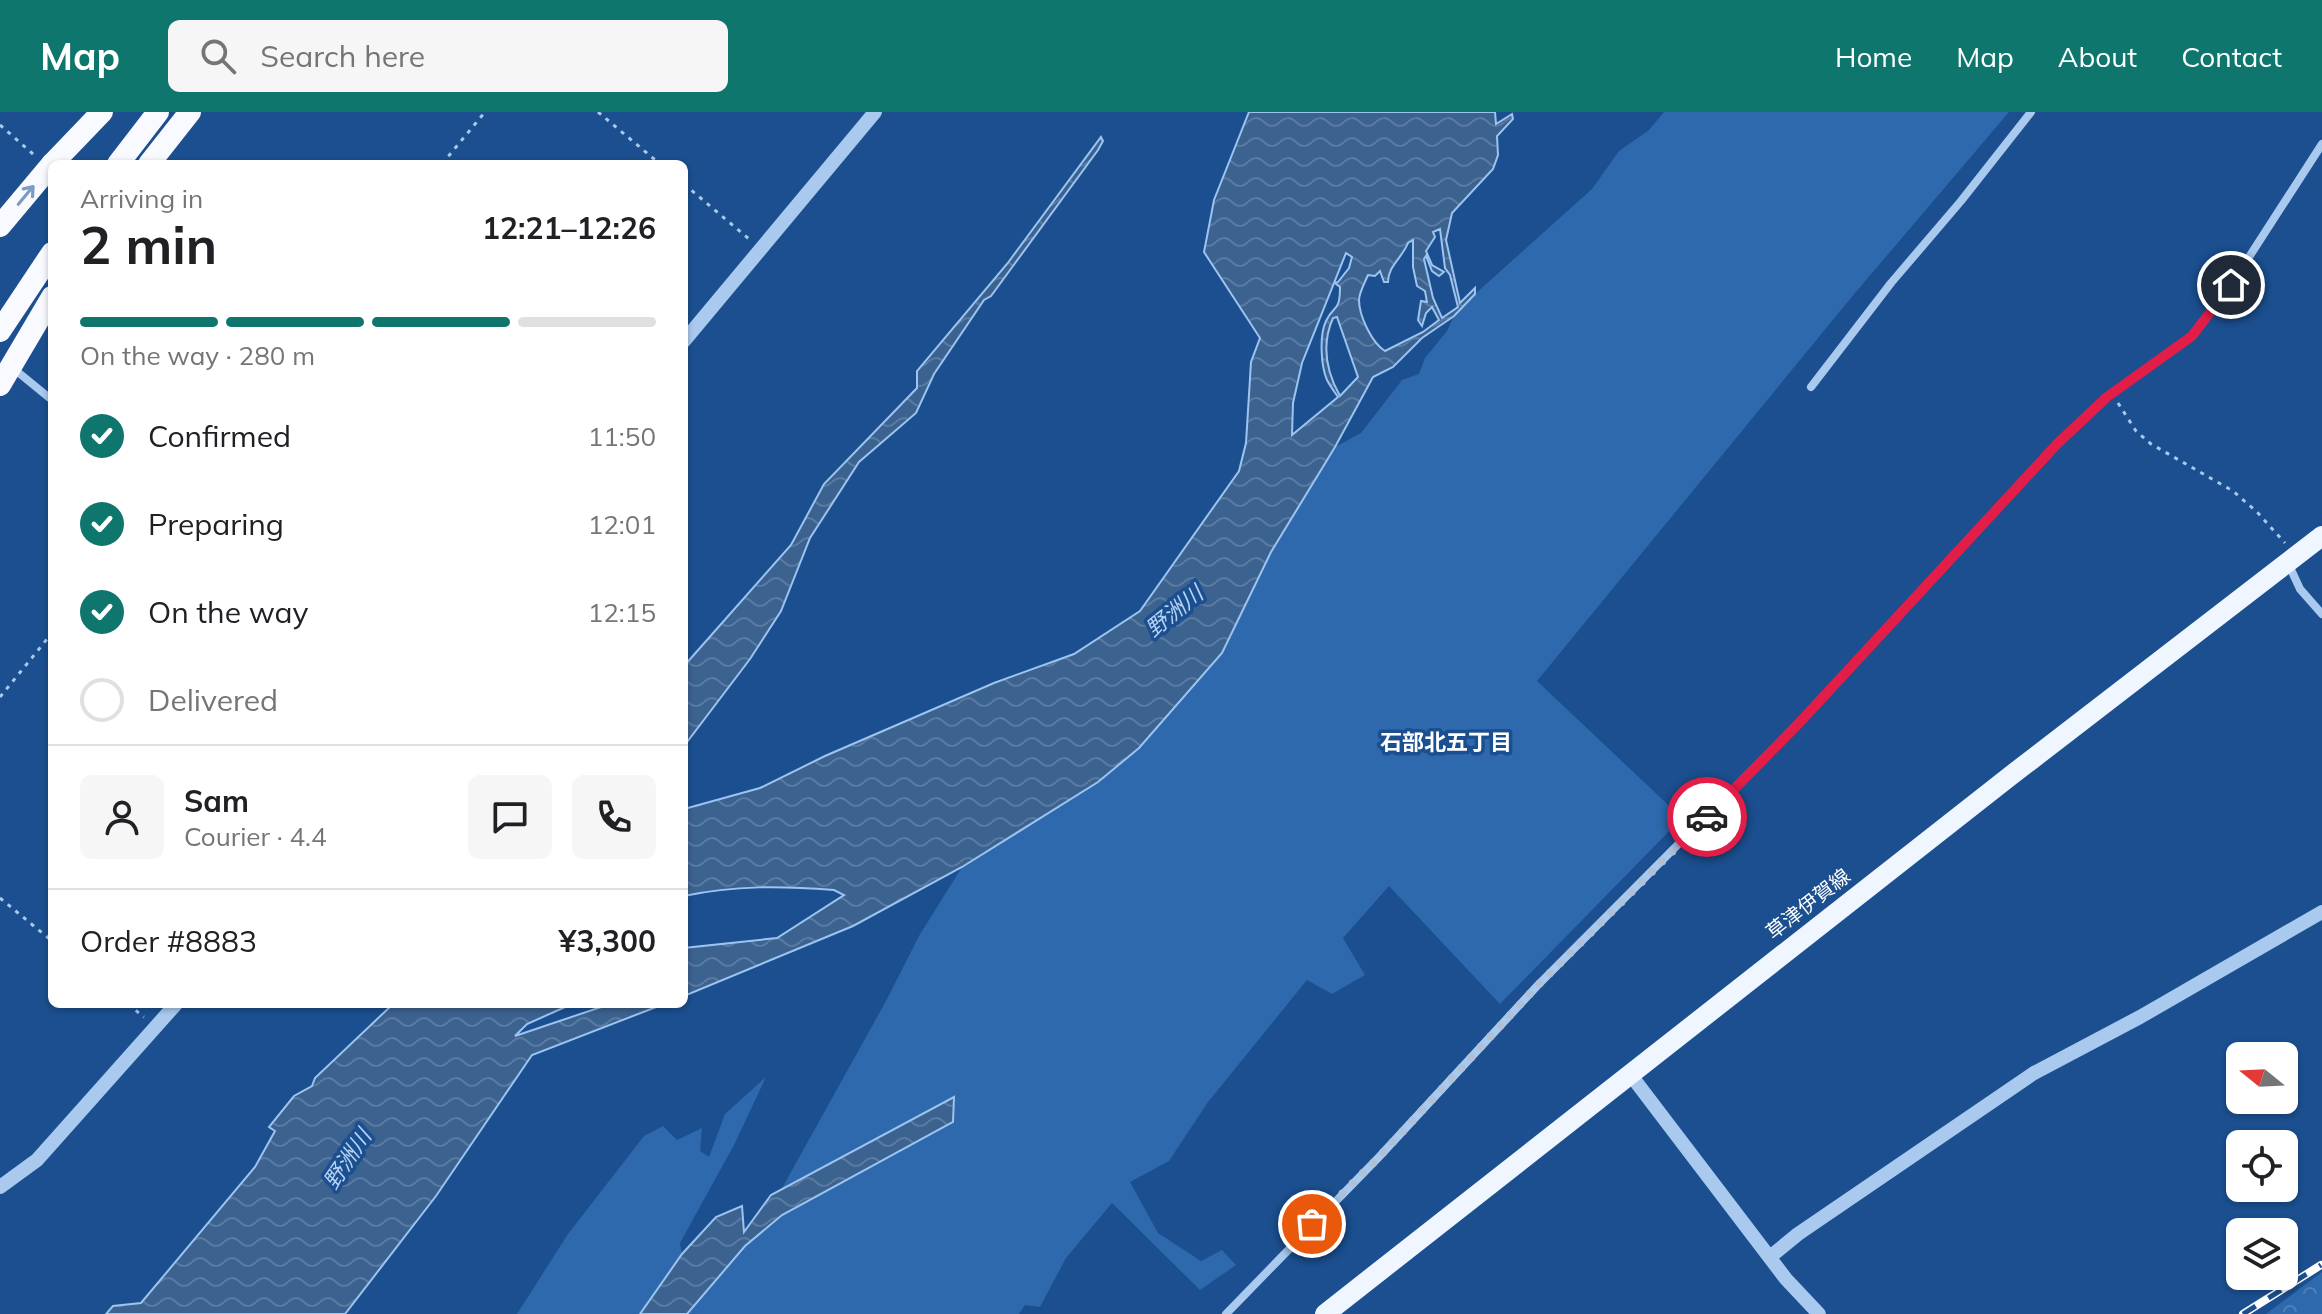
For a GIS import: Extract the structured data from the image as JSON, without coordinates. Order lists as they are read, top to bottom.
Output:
{
  "streets": {
    "main road": ["草津伊賀線"]
  },
  "districts": ["石部北五丁目"],
  "water": ["野洲川"],
  "north": "left",
  "page": {
    "header": "Map",
    "search": "Search here",
    "nav": [
      "Home",
      "Map",
      "About",
      "Contact"
    ],
    "heading": ["2 min", "Arriving in", "12:21–12:26"],
    "panel": [
      "Sam",
      "Courier · 4.4",
      "Order #8883",
      "¥3,300"
    ],
    "bar": "On the way · 280 m",
    "list": [
      ["Confirmed", "11:50"],
      ["Preparing", "12:01"],
      ["On the way", "12:15"],
      "Delivered"
    ]
  }
}
